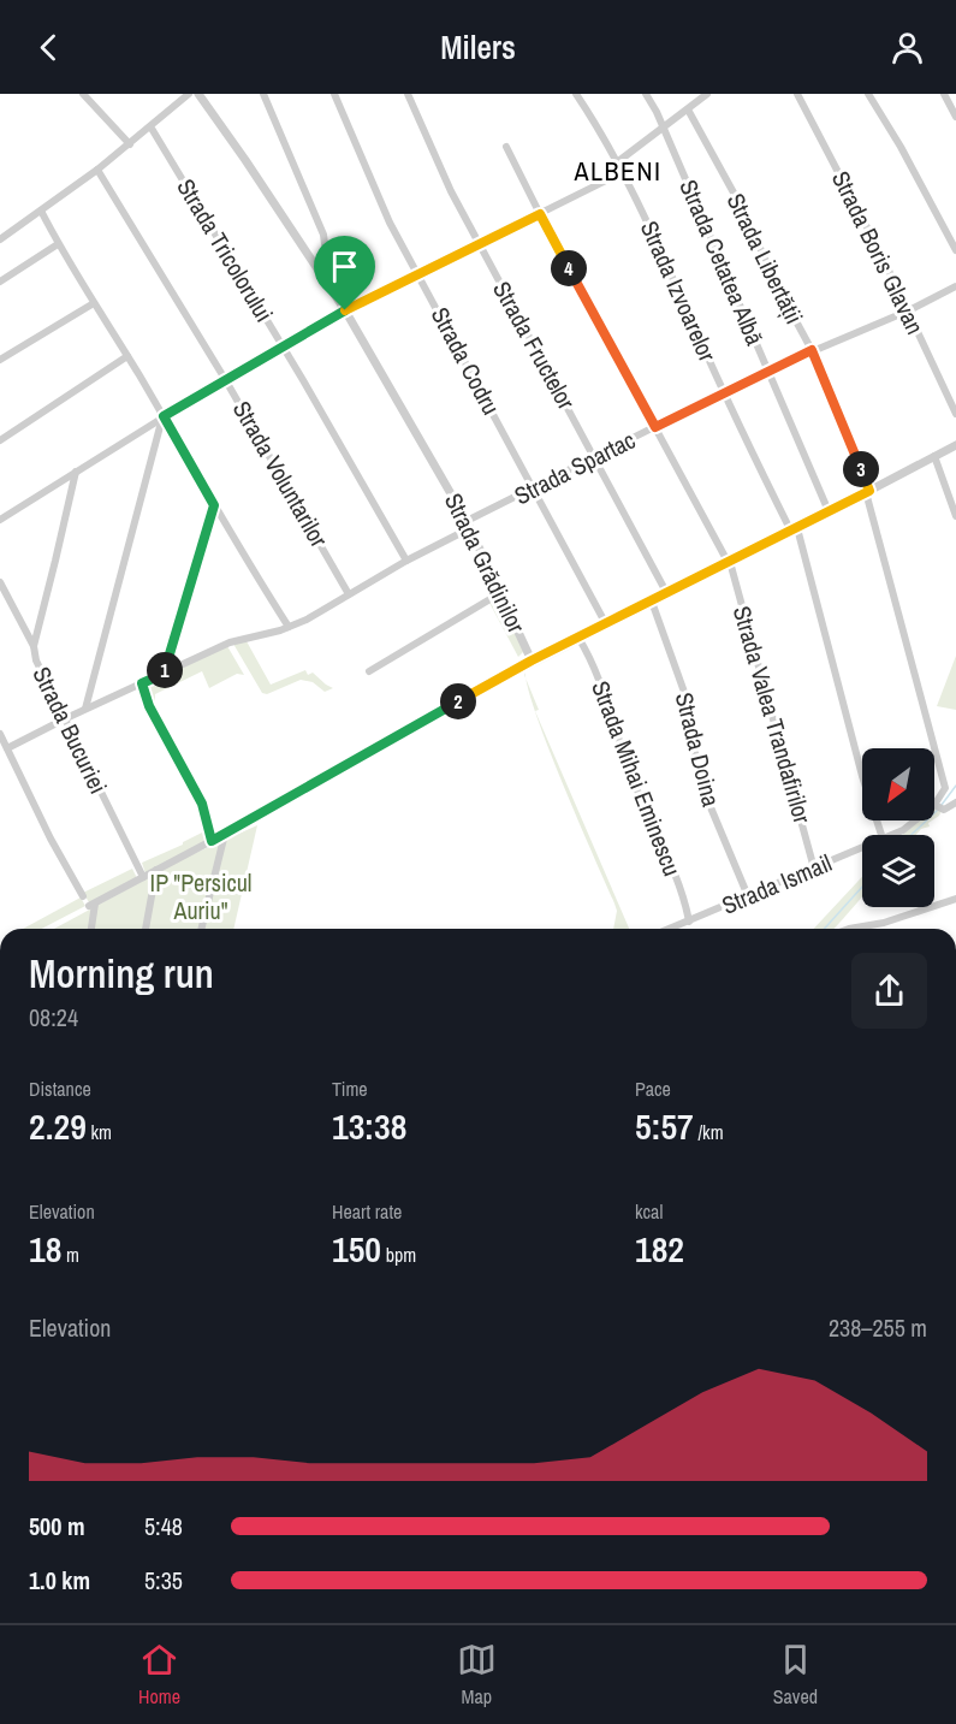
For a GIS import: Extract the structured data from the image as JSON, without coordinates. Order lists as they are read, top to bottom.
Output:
{
  "streets": {
    "street": [
      "Strada Tricolorului",
      "Strada Boris Glavan",
      "Strada Libertății",
      "Strada Cetatea Albă",
      "Strada Izvoarelor",
      "Strada Fructelor",
      "Strada Codru",
      "Strada Spartac",
      "Strada Voluntarilor",
      "Strada Grădinilor",
      "Strada Valea Trandafirilor",
      "Strada Bucuriei",
      "Strada Doina",
      "Strada Mihai Eminescu",
      "Strada Ismail"
    ]
  },
  "crossings": [
    ["Strada Tricolorului", "Strada Spartac"],
    ["Strada Boris Glavan", "Strada Spartac"],
    ["Strada Libertății", "Strada Spartac"],
    ["Strada Libertății", "Strada Ismail"],
    ["Strada Cetatea Albă", "Strada Spartac"],
    ["Strada Izvoarelor", "Strada Spartac"],
    ["Strada Fructelor", "Strada Spartac"],
    ["Strada Codru", "Strada Spartac"],
    ["Strada Spartac", "Strada Voluntarilor"],
    ["Strada Spartac", "Strada Grădinilor"],
    ["Strada Spartac", "Strada Valea Trandafirilor"],
    ["Strada Spartac", "Strada Bucuriei"],
    ["Strada Grădinilor", "Strada Bucuriei"],
    ["Strada Valea Trandafirilor", "Strada Ismail"],
    ["Strada Doina", "Strada Ismail"],
    ["Strada Mihai Eminescu", "Strada Ismail"]
  ],
  "districts": ["ALBENI"],
  "parks": ["IP \"Persicul Auriu\""],
  "north": "bottom left",
  "page": {
    "header": "Milers",
    "pins": [
      "4",
      "3",
      "1",
      "2"
    ],
    "heading": ["Morning run", "08:24"],
    "stats": [
      ["Distance", "2.29 km"],
      ["Time", "13:38"],
      ["Pace", "5:57 /km"],
      ["Elevation", "18 m"],
      ["Heart rate", "150 bpm"],
      ["kcal", "182"]
    ],
    "chart": ["Elevation", "238–255 m"],
    "list": [
      {
        "name": "500 m",
        "note": "5:48"
      },
      {
        "name": "1.0 km",
        "note": "5:35"
      }
    ],
    "tabs": ["Home", "Map", "Saved"]
  }
}
